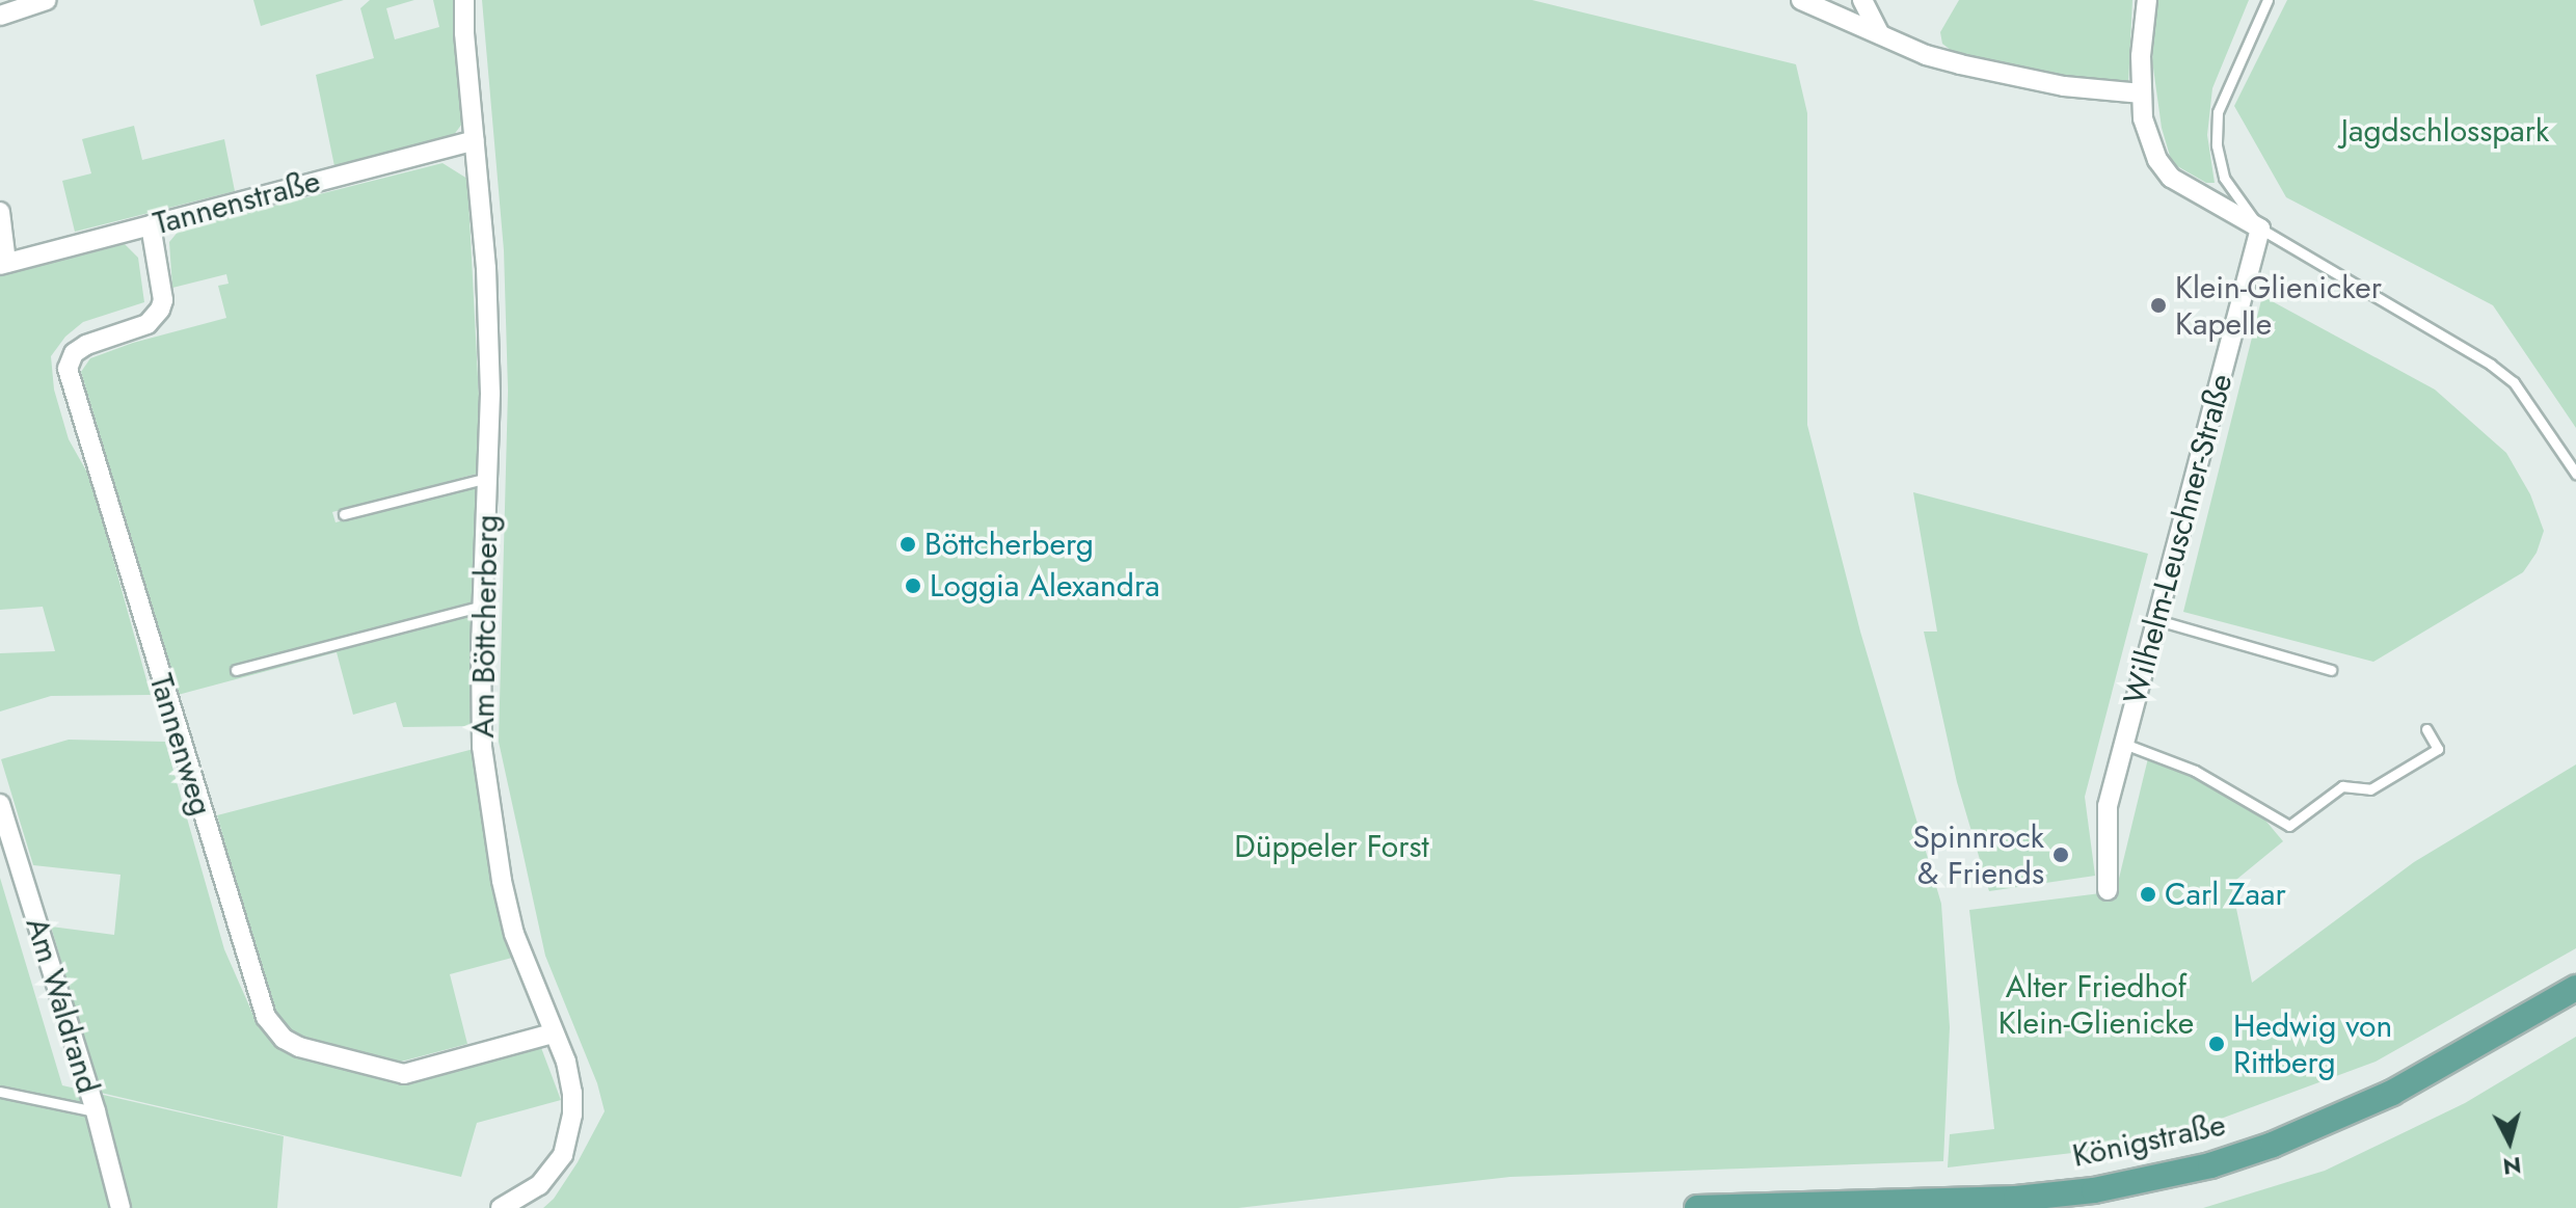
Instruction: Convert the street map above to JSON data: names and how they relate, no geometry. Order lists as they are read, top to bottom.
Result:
{
  "streets": {
    "main road": ["Königstraße"],
    "street": [
      "Tannenstraße",
      "Wilhelm-Leuschner-Straße",
      "Am Böttcherberg",
      "Tannenweg",
      "Am Waldrand"
    ]
  },
  "crossings": [
    ["Tannenstraße", "Am Böttcherberg"],
    ["Tannenstraße", "Tannenweg"],
    ["Am Böttcherberg", "Tannenweg"]
  ],
  "parks": ["Jagdschlosspark", "Düppeler Forst", "Alter Friedhof Klein-Glienicke"],
  "places": [
    "Klein-Glienicker Kapelle",
    "Böttcherberg",
    "Loggia Alexandra",
    "Spinnrock & Friends",
    "Carl Zaar",
    "Hedwig von Rittberg"
  ],
  "north": "bottom"
}
